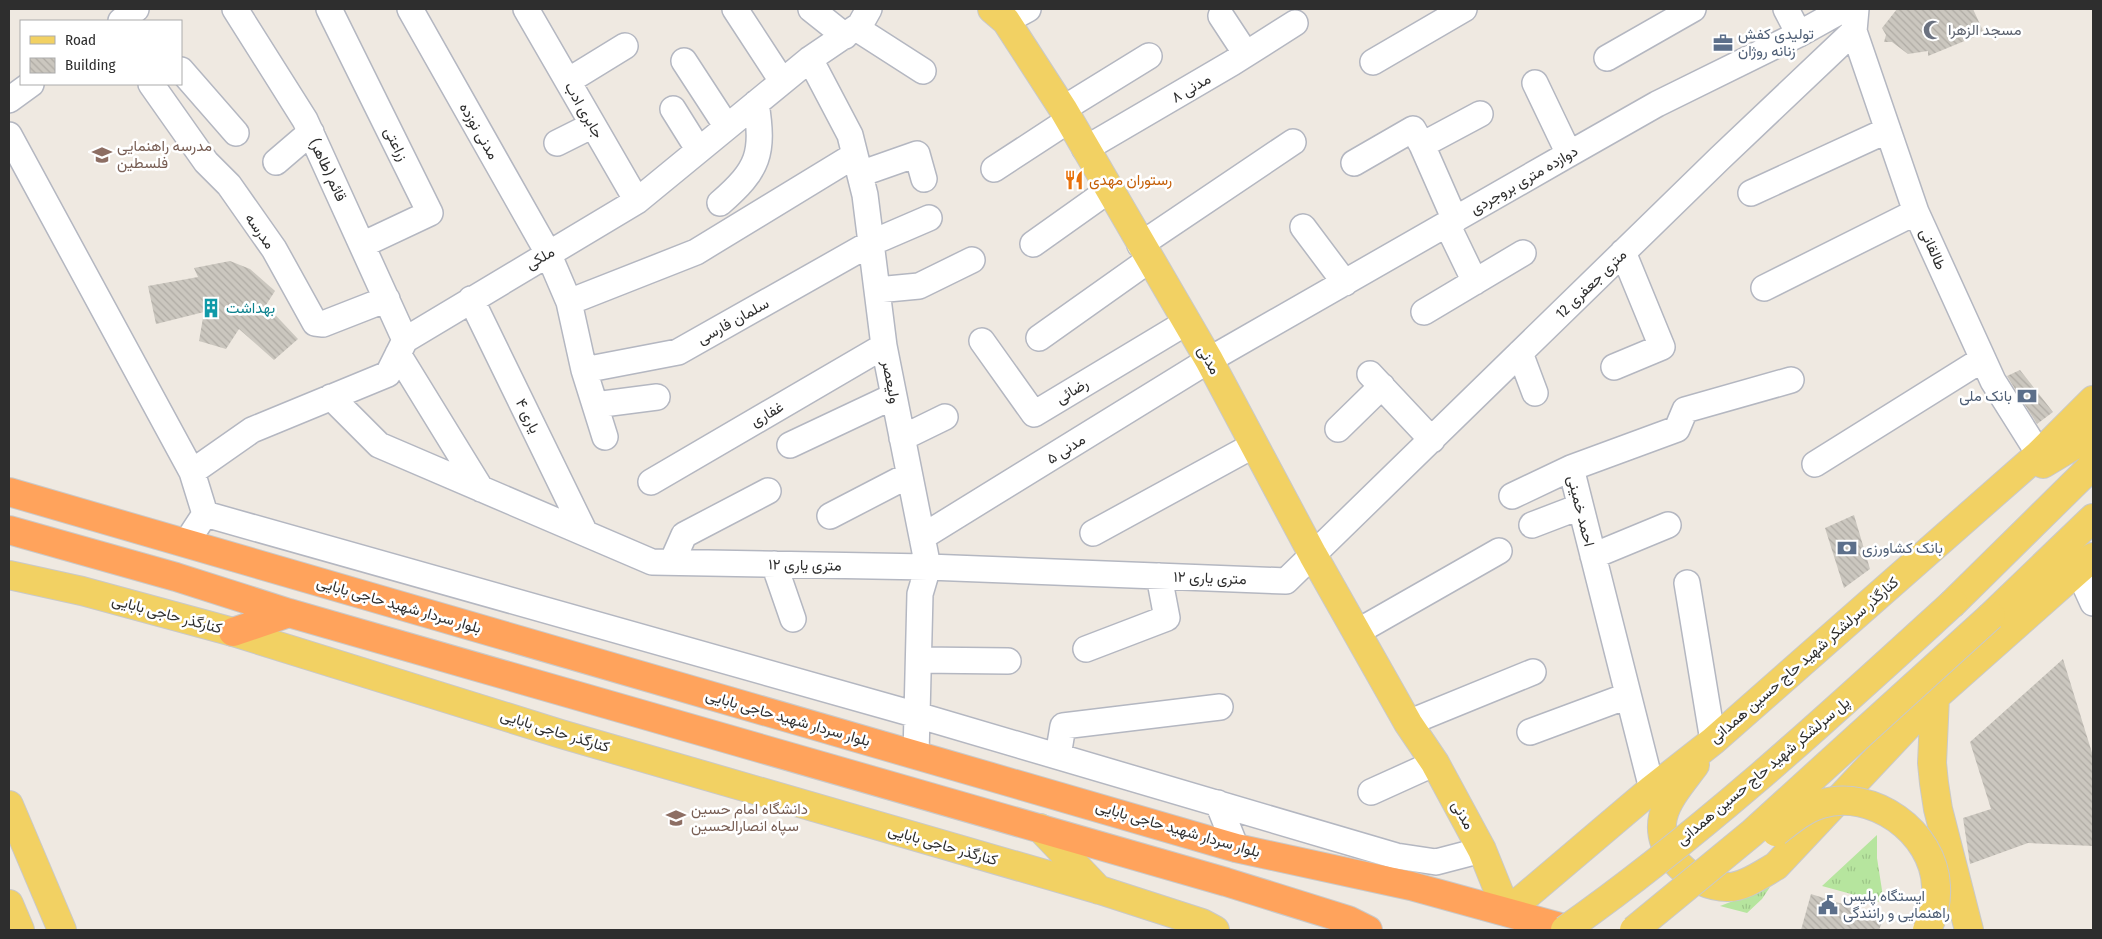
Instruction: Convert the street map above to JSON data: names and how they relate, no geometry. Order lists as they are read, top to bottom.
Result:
{
  "streets": {
    "highway": ["بلوار سردار شهید حاجی بابایی"],
    "main road": [
      "مدنی",
      "کنارگذر حاجی بابایی",
      "کنارگذر سرلشکر شهید حاج حسین همدانی",
      "پل سرلشکر شهید حاج حسین همدانی"
    ],
    "street": [
      "مدنی ۸",
      "جابری ادب",
      "مدنی نوزده",
      "زراعتی",
      "قائم (طاهر)",
      "دوازده متری بروجردی",
      "مدرسه",
      "طالقانی",
      "ملکی",
      "12 متری جعفری",
      "سلمان فارسی",
      "ولیعصر",
      "رضائی",
      "غفاری",
      "یاری ۴",
      "مدنی ۵",
      "احمد خمینی",
      "۱۲ متری یاری"
    ]
  },
  "crossings": [
    ["مدنی ۸", "مدنی"],
    ["جابری ادب", "ملکی"],
    ["مدنی نوزده", "ملکی"],
    ["مدنی نوزده", "سلمان فارسی"],
    ["زراعتی", "قائم (طاهر)"],
    ["قائم (طاهر)", "مدرسه"],
    ["قائم (طاهر)", "ملکی"],
    ["قائم (طاهر)", "۱۲ متری یاری"],
    ["دوازده متری بروجردی", "مدنی"],
    ["دوازده متری بروجردی", "مدنی ۵"],
    ["طالقانی", "12 متری جعفری"],
    ["طالقانی", "کنارگذر سرلشکر شهید حاج حسین همدانی"],
    ["ملکی", "ولیعصر"],
    ["ملکی", "یاری ۴"],
    ["ملکی", "۱۲ متری یاری"],
    ["12 متری جعفری", "مدنی"],
    ["12 متری جعفری", "۱۲ متری یاری"],
    ["سلمان فارسی", "ولیعصر"],
    ["مدنی", "رضائی"],
    ["مدنی", "مدنی ۵"],
    ["مدنی", "۱۲ متری یاری"],
    ["مدنی", "بلوار سردار شهید حاجی بابایی"],
    ["مدنی", "کنارگذر سرلشکر شهید حاج حسین همدانی"],
    ["ولیعصر", "غفاری"],
    ["ولیعصر", "مدنی ۵"],
    ["ولیعصر", "۱۲ متری یاری"],
    ["ولیعصر", "بلوار سردار شهید حاجی بابایی"],
    ["یاری ۴", "۱۲ متری یاری"],
    ["احمد خمینی", "کنارگذر سرلشکر شهید حاج حسین همدانی"],
    ["بلوار سردار شهید حاجی بابایی", "کنارگذر سرلشکر شهید حاج حسین همدانی"]
  ],
  "places": {
    "mosque": ["مسجد الزهرا"],
    "office": ["تولیدی کفش زنانه روژان"],
    "school or university": ["مدرسه راهنمایی فلسطین", "دانشگاه امام حسین سپاه انصارالحسین"],
    "restaurant": ["رستوران مهدی"],
    "building": ["بهداشت"],
    "bank": ["بانک ملی", "بانک کشاورزی"],
    "public building": ["ایستگاه پلیس راهنمایی و رانندگی"]
  },
  "legend": ["Road", "Building"]
}
